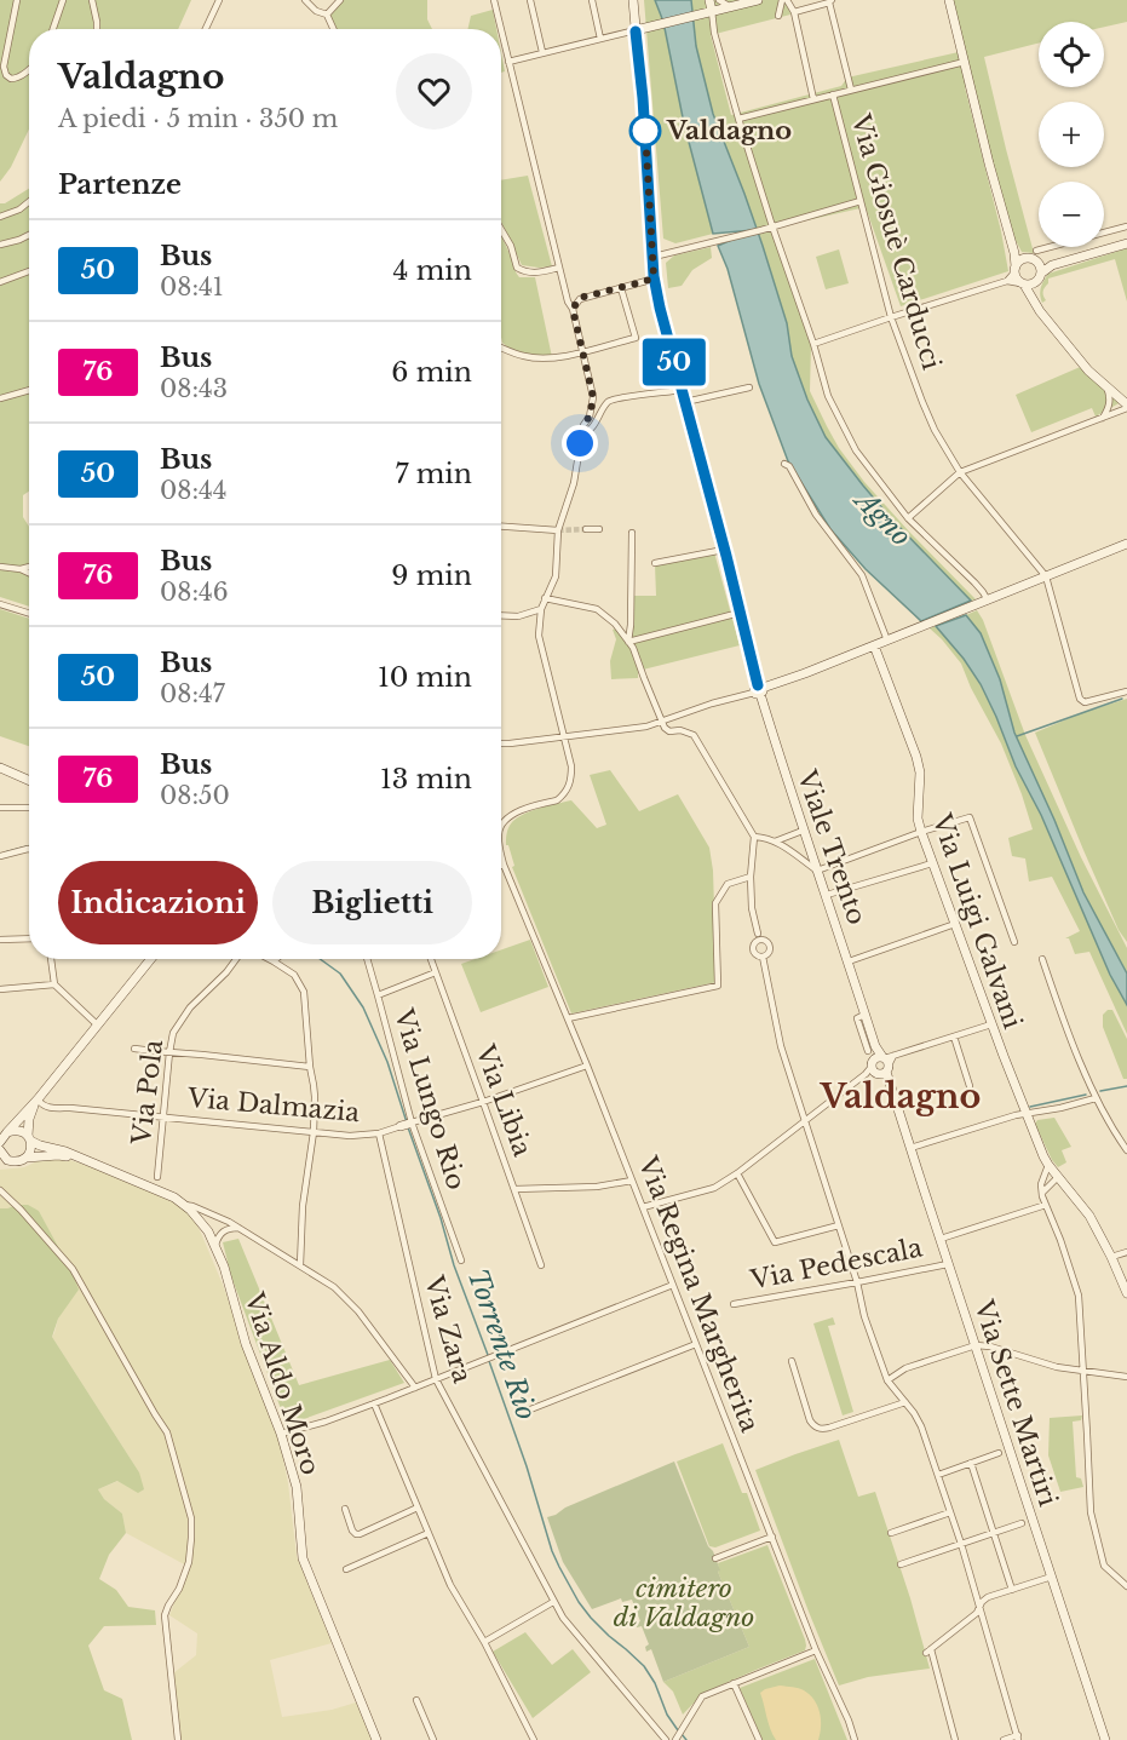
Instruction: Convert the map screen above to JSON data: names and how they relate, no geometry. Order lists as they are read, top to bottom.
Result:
{
  "streets": {
    "street": [
      "Via Giosuè Carducci",
      "Viale Trento",
      "Via Luigi Galvani",
      "Via Pola",
      "Via Lungo Rio",
      "Via Libia",
      "Via Dalmazia",
      "Via Pedescala",
      "Via Regina Margherita",
      "Via Zara",
      "Via Aldo Moro",
      "Via Sette Martiri"
    ]
  },
  "crossings": [
    ["Viale Trento", "Via Sette Martiri"],
    ["Via Pola", "Via Dalmazia"],
    ["Via Lungo Rio", "Via Dalmazia"],
    ["Via Libia", "Via Dalmazia"],
    ["Via Dalmazia", "Via Regina Margherita"],
    ["Via Dalmazia", "Via Zara"],
    ["Via Pedescala", "Via Sette Martiri"]
  ],
  "districts": ["Valdagno"],
  "water": ["Agno", "Torrente Rio"],
  "parks": ["cimitero di Valdagno"],
  "places": ["Valdagno"],
  "lines": ["bus line 50"],
  "page": {
    "on_map": "50",
    "map_buttons": ["+", "−"],
    "heading": [
      ["Valdagno", "A piedi · 5 min · 350 m"],
      "Partenze"
    ],
    "list": [
      {
        "mark": "50",
        "name": "Bus",
        "note": "08:41",
        "value": "4 min"
      },
      {
        "mark": "76",
        "name": "Bus",
        "note": "08:43",
        "value": "6 min"
      },
      {
        "mark": "50",
        "name": "Bus",
        "note": "08:44",
        "value": "7 min"
      },
      {
        "mark": "76",
        "name": "Bus",
        "note": "08:46",
        "value": "9 min"
      },
      {
        "mark": "50",
        "name": "Bus",
        "note": "08:47",
        "value": "10 min"
      },
      {
        "mark": "76",
        "name": "Bus",
        "note": "08:50",
        "value": "13 min"
      }
    ],
    "buttons": ["Indicazioni", "Biglietti"]
  }
}
